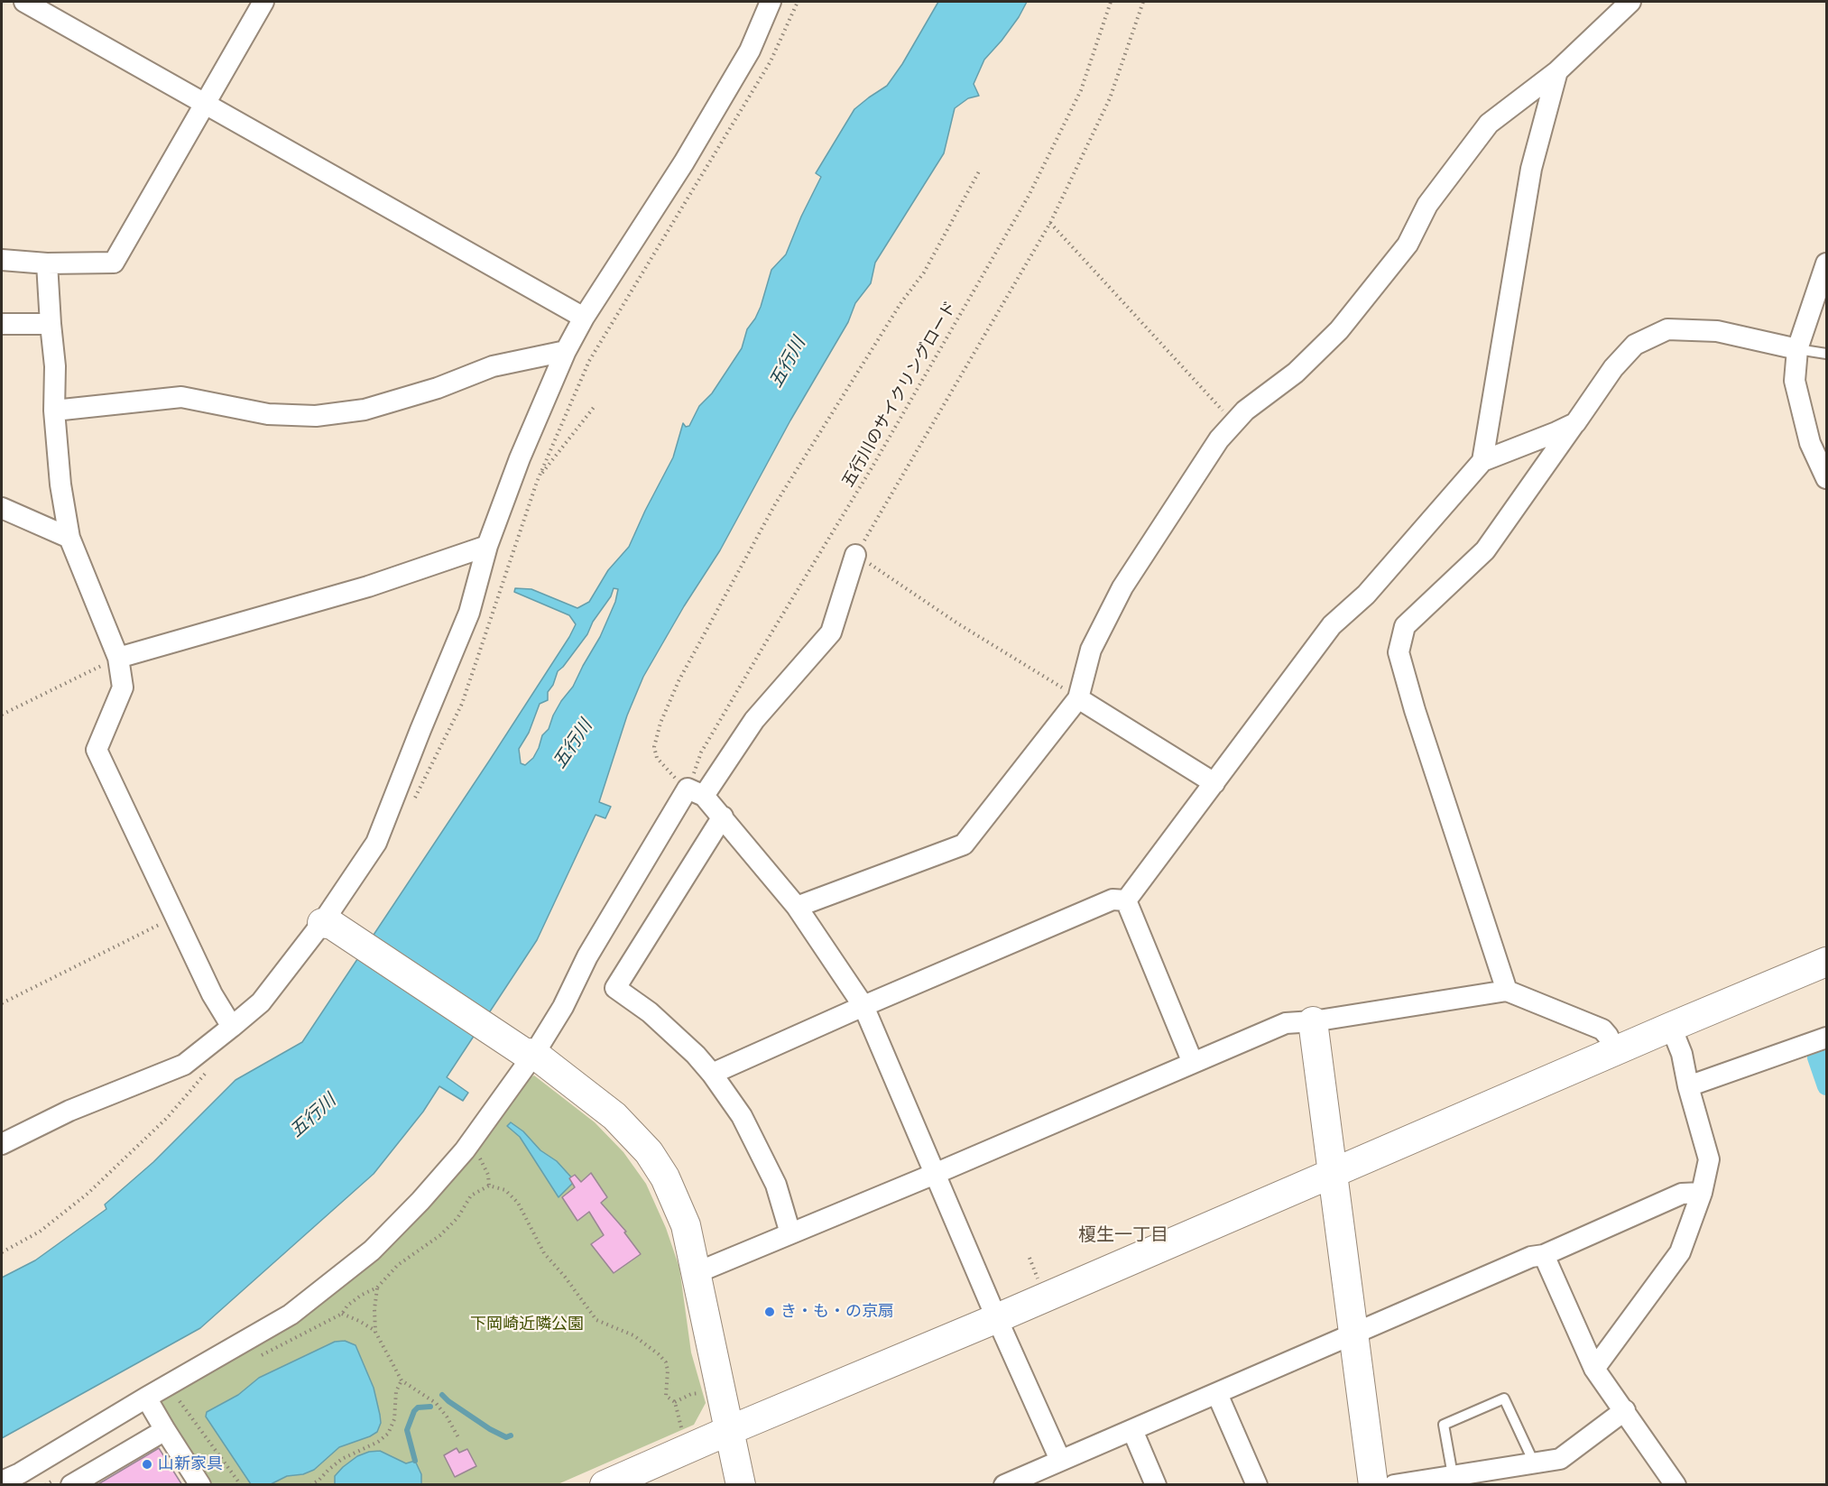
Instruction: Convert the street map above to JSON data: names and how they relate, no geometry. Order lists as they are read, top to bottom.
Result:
{
  "streets": {
    "path": ["五行川のサイクリングロード"]
  },
  "districts": ["榎生一丁目"],
  "water": ["五行川"],
  "parks": ["下岡崎近隣公園"],
  "places": ["き・も・の京扇", "山新家具"]
}
